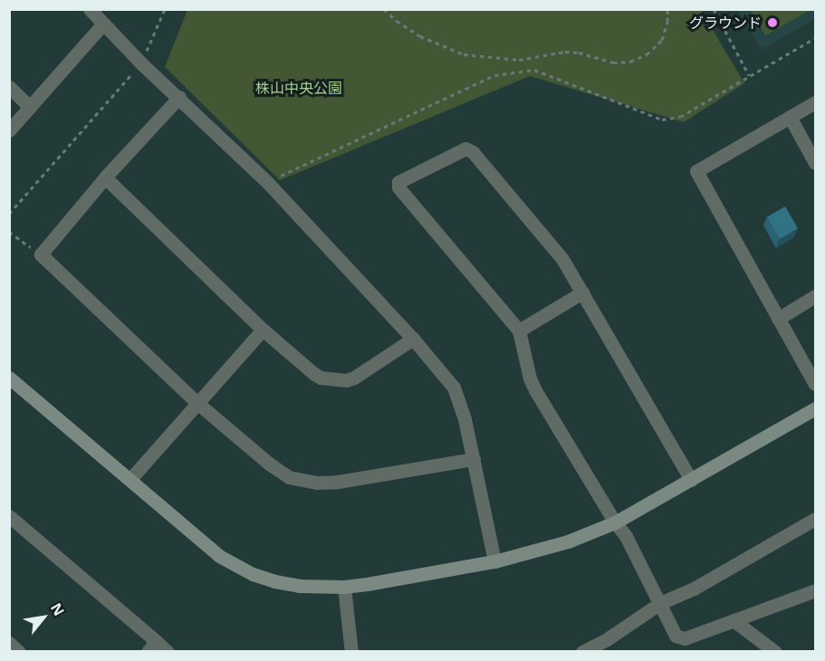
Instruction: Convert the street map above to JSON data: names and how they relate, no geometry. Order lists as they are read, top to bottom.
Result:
{
  "parks": ["株山中央公園"],
  "places": ["グラウンド"],
  "north": "top right"
}
